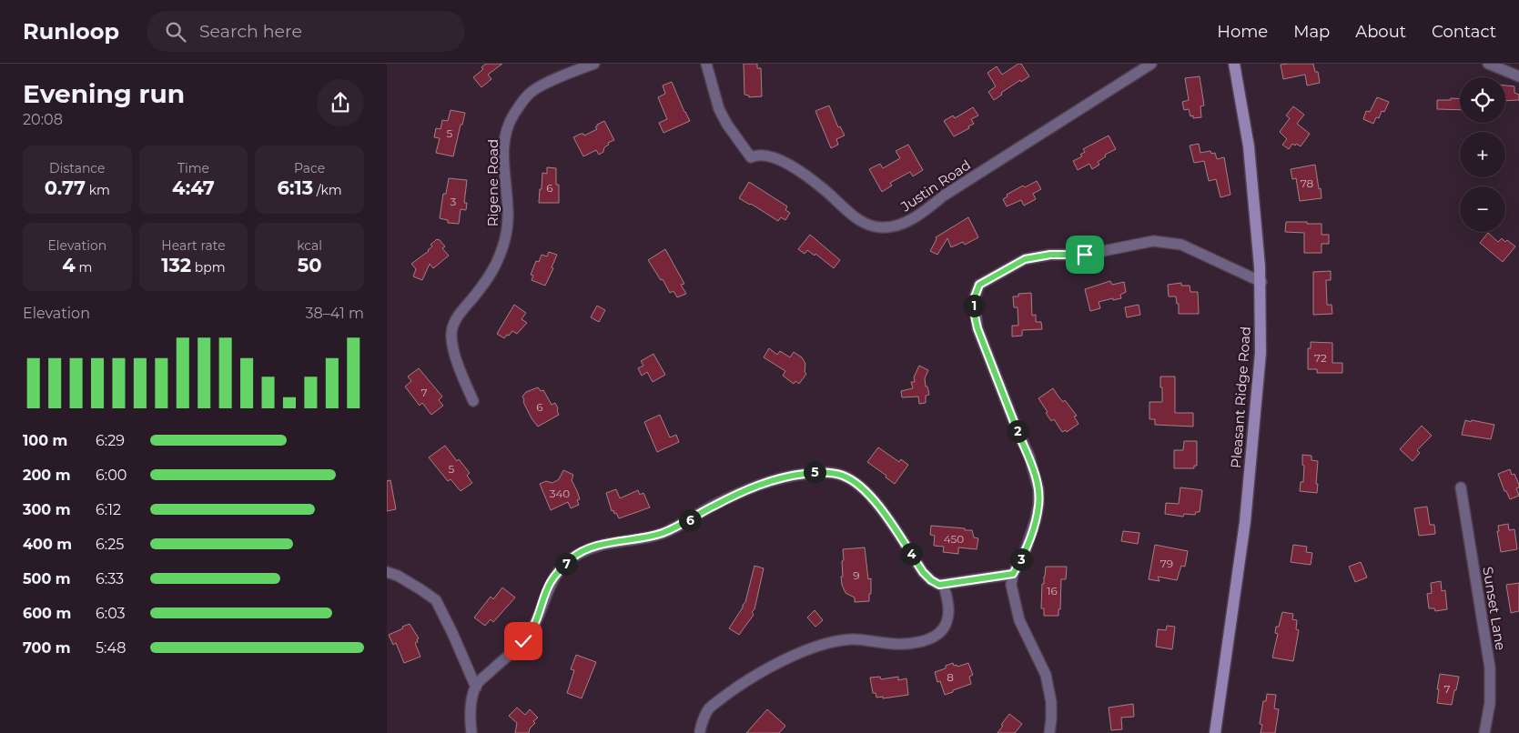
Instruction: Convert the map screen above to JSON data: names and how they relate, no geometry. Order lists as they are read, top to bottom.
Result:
{
  "streets": {
    "street": [
      "Rigene Road",
      "Justin Road",
      "Pleasant Ridge Road",
      "Sunset Lane"
    ]
  },
  "house_numbers": [
    "5",
    "78",
    "6",
    "3",
    "72",
    "7",
    "6",
    "5",
    "340",
    "450",
    "79",
    "9",
    "16",
    "8",
    "7"
  ],
  "page": {
    "header": "Runloop",
    "search": "Search here",
    "nav": [
      "Home",
      "Map",
      "About",
      "Contact"
    ],
    "heading": ["Evening run", "20:08"],
    "map_buttons": ["+", "−"],
    "stats": [
      ["Distance", "0.77 km"],
      ["Time", "4:47"],
      ["Pace", "6:13 /km"],
      ["Elevation", "4 m"],
      ["Heart rate", "132 bpm"],
      ["kcal", "50"]
    ],
    "pins": [
      "1",
      "2",
      "5",
      "6",
      "4",
      "3",
      "7"
    ],
    "chart": ["Elevation", "38–41 m"],
    "list": [
      {
        "name": "100 m",
        "note": "6:29"
      },
      {
        "name": "200 m",
        "note": "6:00"
      },
      {
        "name": "300 m",
        "note": "6:12"
      },
      {
        "name": "400 m",
        "note": "6:25"
      },
      {
        "name": "500 m",
        "note": "6:33"
      },
      {
        "name": "600 m",
        "note": "6:03"
      },
      {
        "name": "700 m",
        "note": "5:48"
      }
    ]
  }
}
